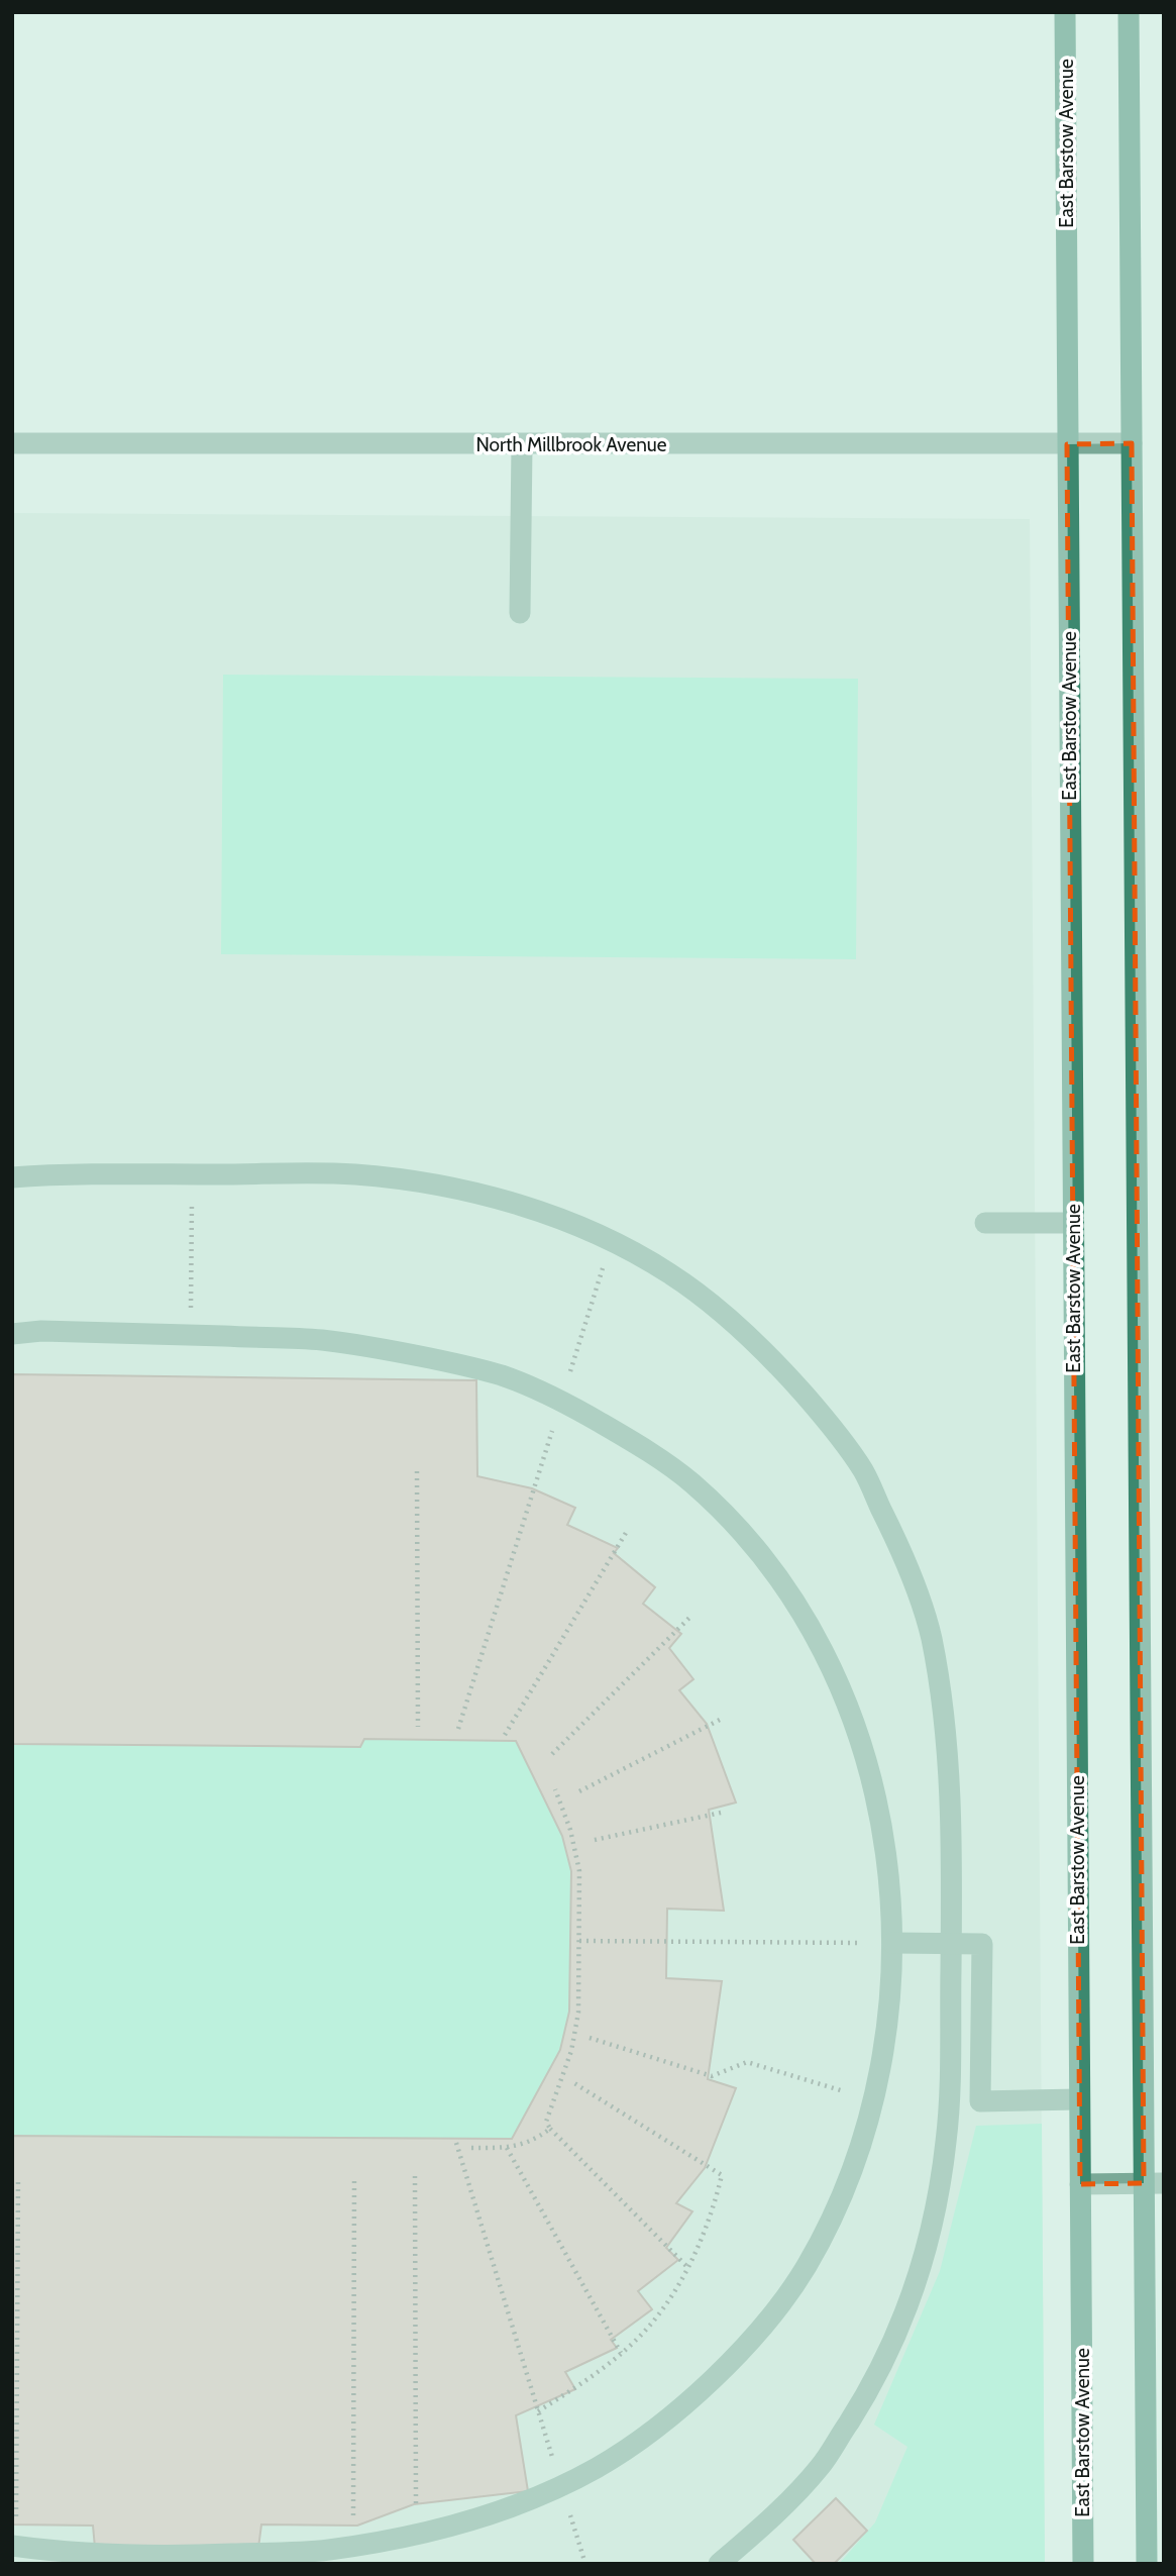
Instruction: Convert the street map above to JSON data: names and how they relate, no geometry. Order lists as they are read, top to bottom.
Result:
{
  "streets": {
    "main road": ["East Barstow Avenue"],
    "street": ["North Millbrook Avenue"]
  },
  "crossings": [
    ["East Barstow Avenue", "North Millbrook Avenue"]
  ]
}
